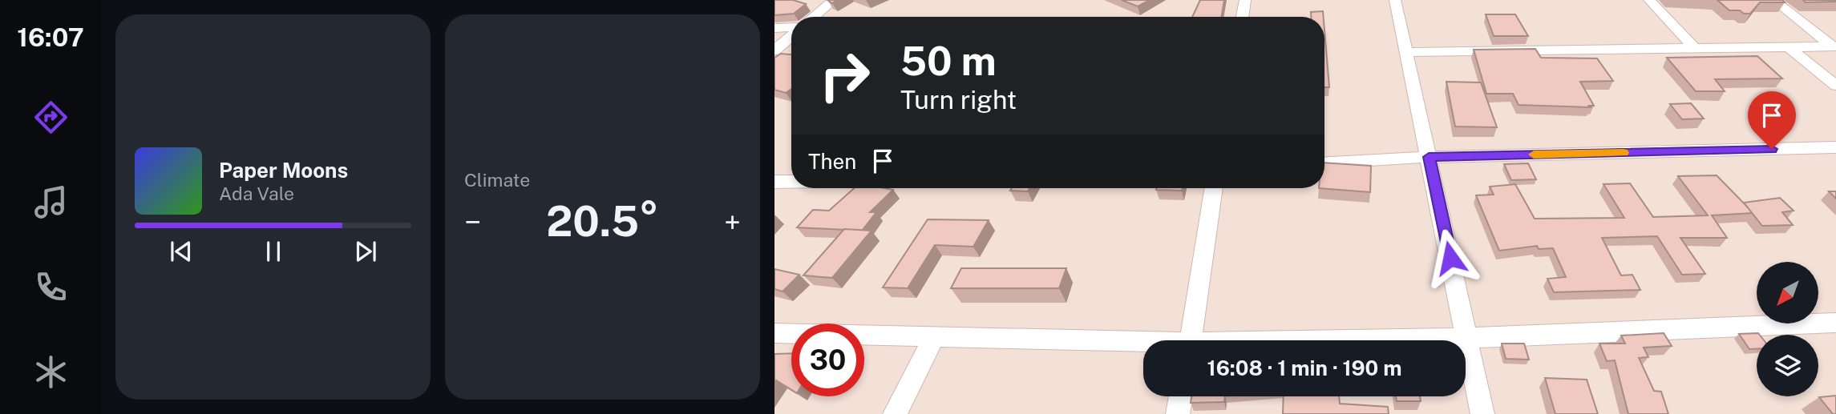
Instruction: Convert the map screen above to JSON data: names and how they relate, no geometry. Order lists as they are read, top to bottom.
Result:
{
  "north": "bottom left",
  "page": {
    "tabs": "16:07",
    "tile": "Climate",
    "turn": ["50 m", "Turn right"],
    "then": "Then",
    "song": ["Paper Moons", "Ada Vale"],
    "heat": ["−", "20.5°", "+"],
    "limit": "30",
    "trip": "16:08 · 1 min · 190 m"
  }
}
